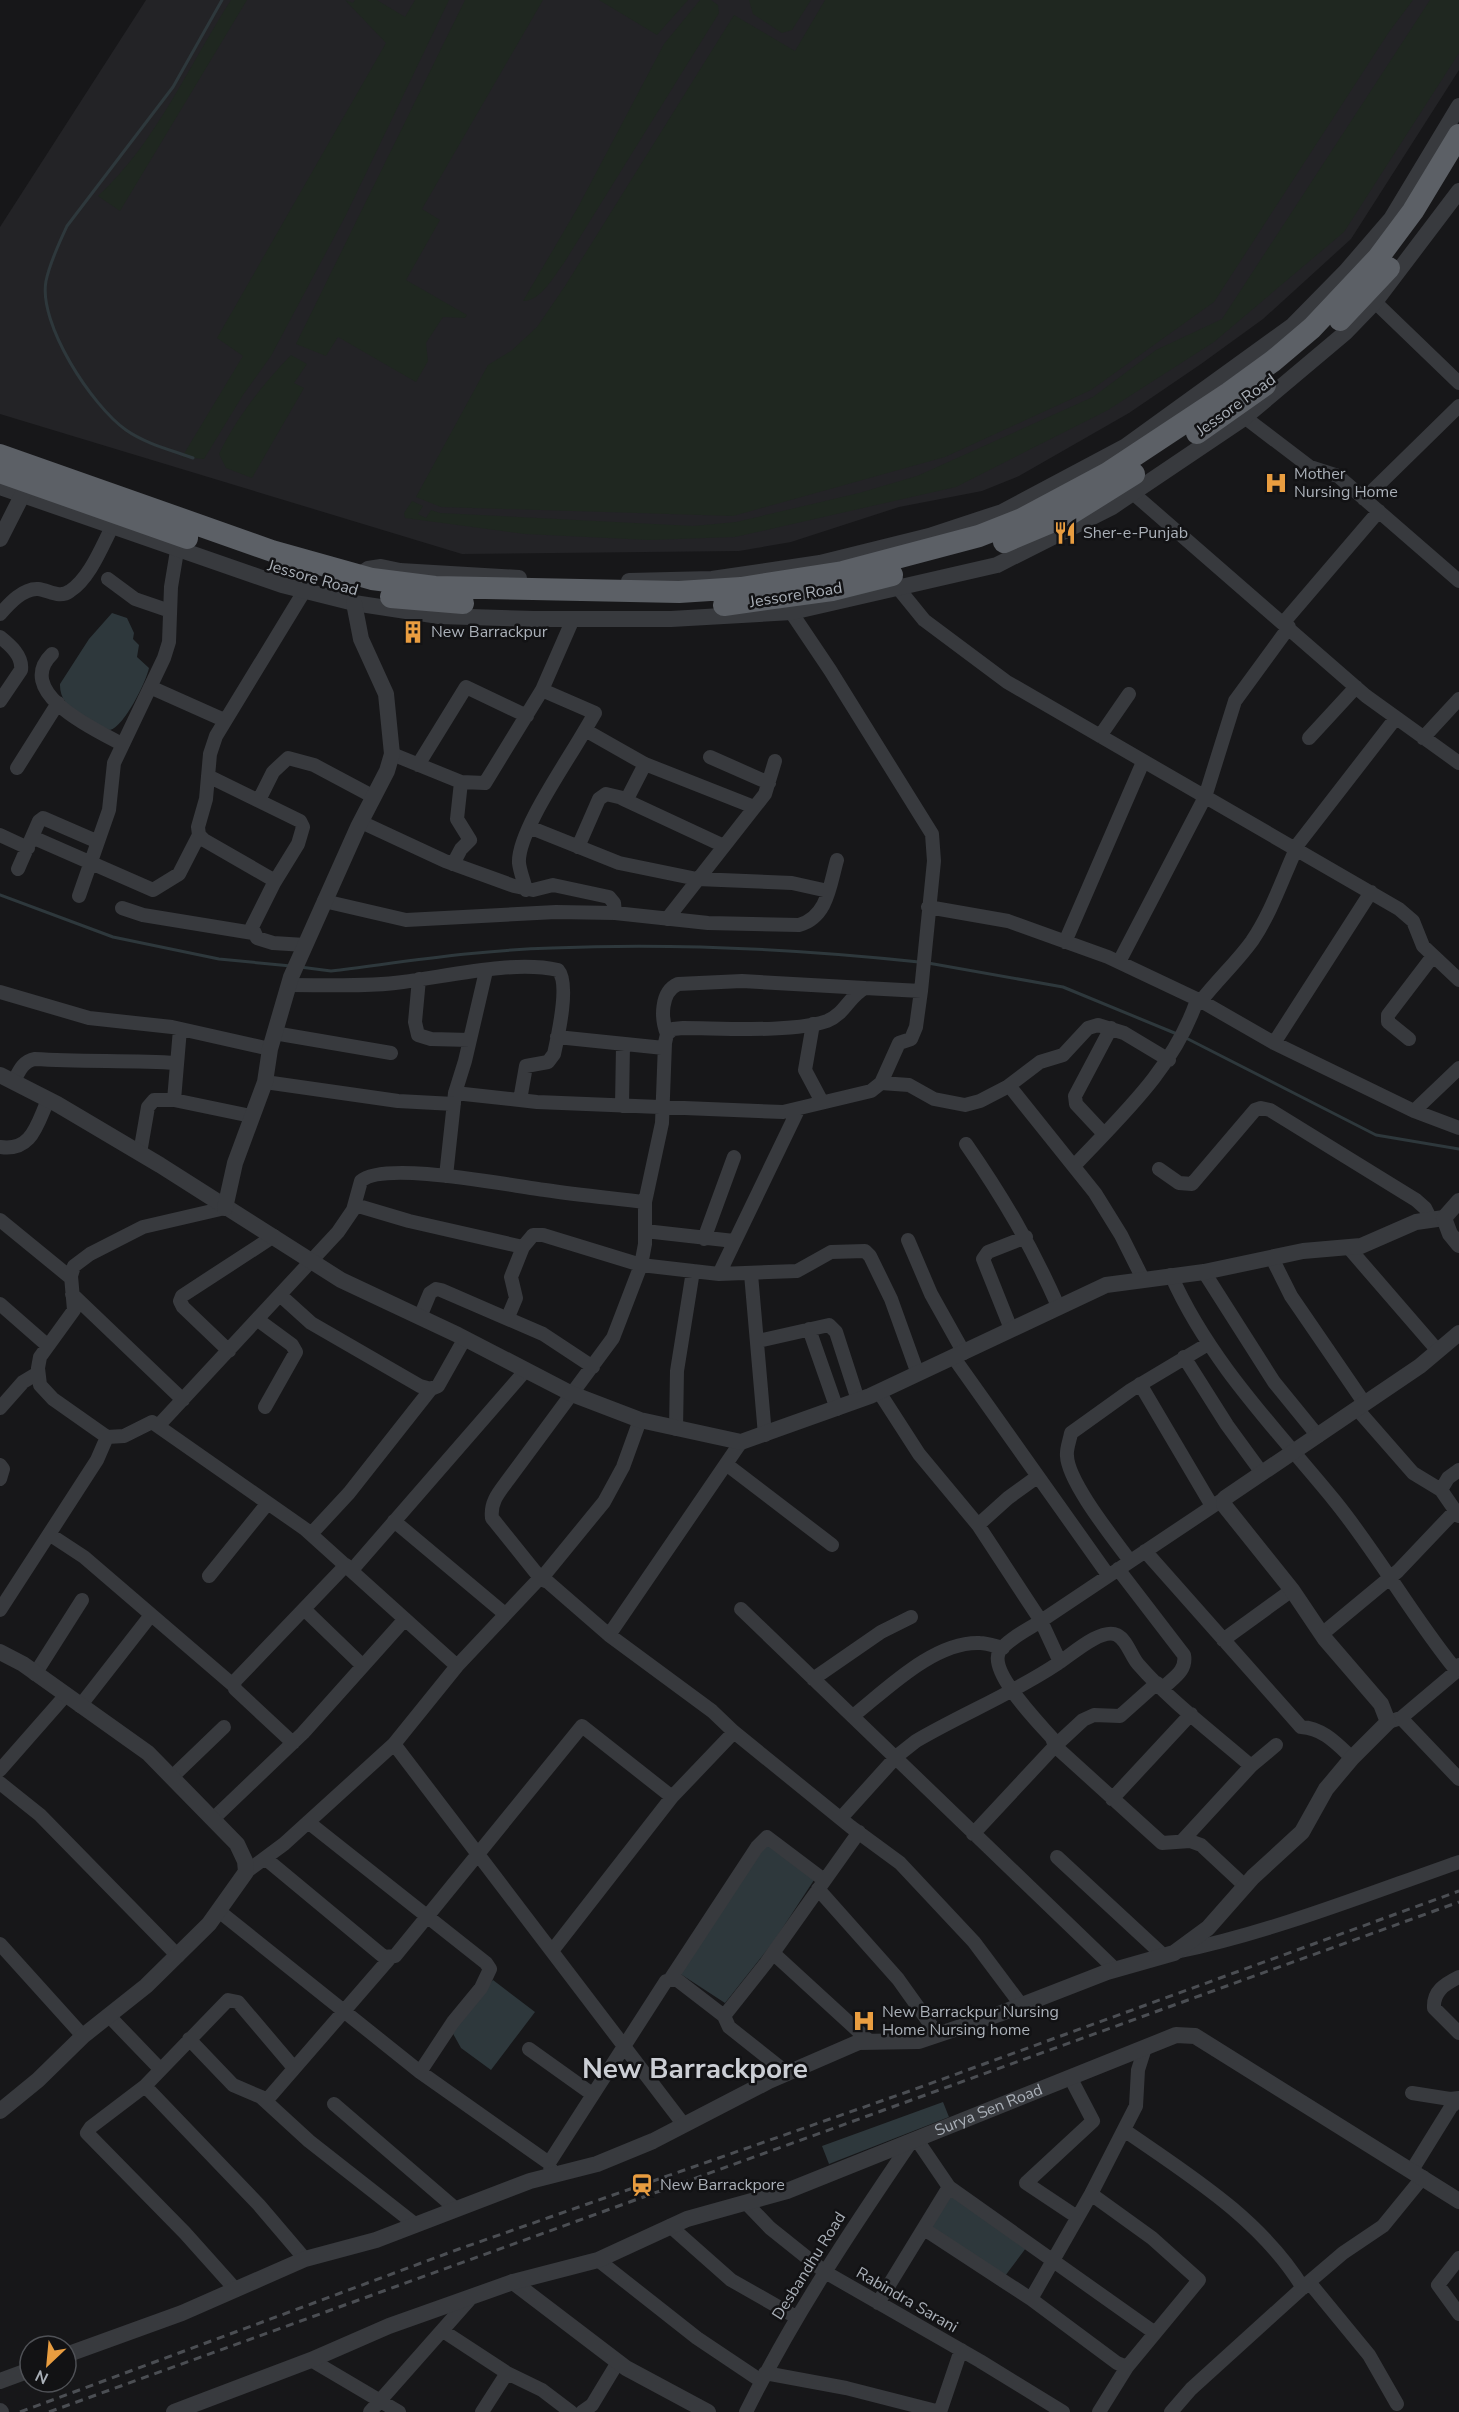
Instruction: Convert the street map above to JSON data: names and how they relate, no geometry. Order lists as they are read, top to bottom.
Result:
{
  "streets": {
    "highway": ["Jessore Road"],
    "street": ["Surya Sen Road", "Desbandhu Road", "Rabindra Sarani"]
  },
  "crossings": [
    ["Surya Sen Road", "Desbandhu Road"],
    ["Surya Sen Road", "Rabindra Sarani"],
    ["Desbandhu Road", "Rabindra Sarani"]
  ],
  "districts": ["New Barrackpore"],
  "places": {
    "hospital": ["Mother Nursing Home", "New Barrackpur Nursing Home Nursing home"],
    "restaurant": ["Sher-e-Punjab"],
    "building": ["New Barrackpur"],
    "station": ["New Barrackpore"]
  },
  "north": "bottom left"
}
